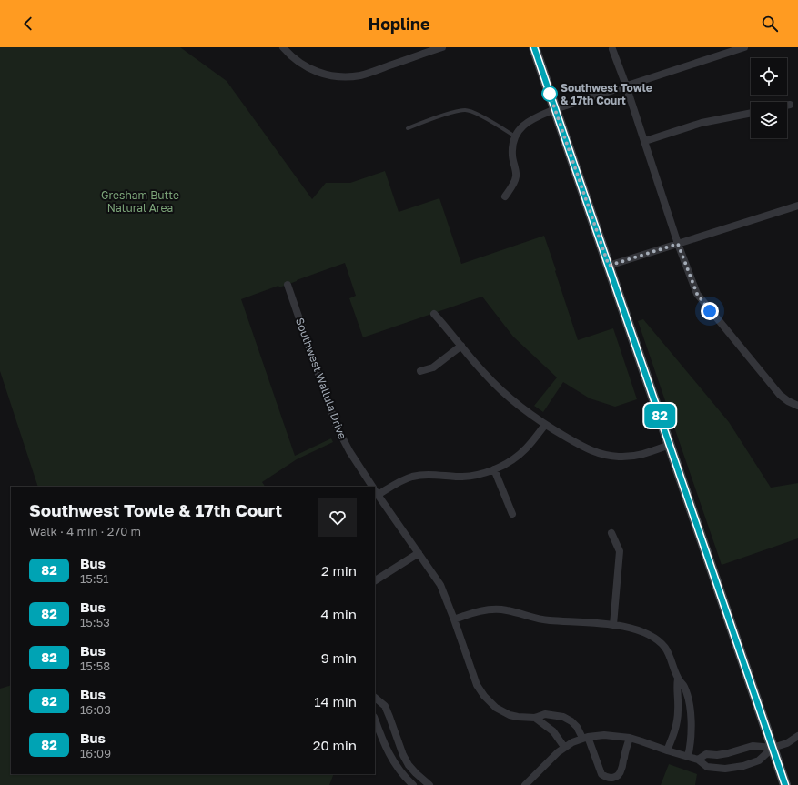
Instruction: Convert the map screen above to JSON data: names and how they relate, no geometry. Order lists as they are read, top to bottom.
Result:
{
  "streets": {
    "street": ["Southwest Wallula Drive"]
  },
  "parks": ["Gresham Butte Natural Area"],
  "places": ["Southwest Towle & 17th Court"],
  "lines": ["bus line 82"],
  "page": {
    "header": "Hopline",
    "on_map": "82",
    "heading": ["Southwest Towle & 17th Court", "Walk · 4 min · 270 m"],
    "list": [
      {
        "mark": "82",
        "name": "Bus",
        "note": "15:51",
        "value": "2 min"
      },
      {
        "mark": "82",
        "name": "Bus",
        "note": "15:53",
        "value": "4 min"
      },
      {
        "mark": "82",
        "name": "Bus",
        "note": "15:58",
        "value": "9 min"
      },
      {
        "mark": "82",
        "name": "Bus",
        "note": "16:03",
        "value": "14 min"
      },
      {
        "mark": "82",
        "name": "Bus",
        "note": "16:09",
        "value": "20 min"
      }
    ]
  }
}
